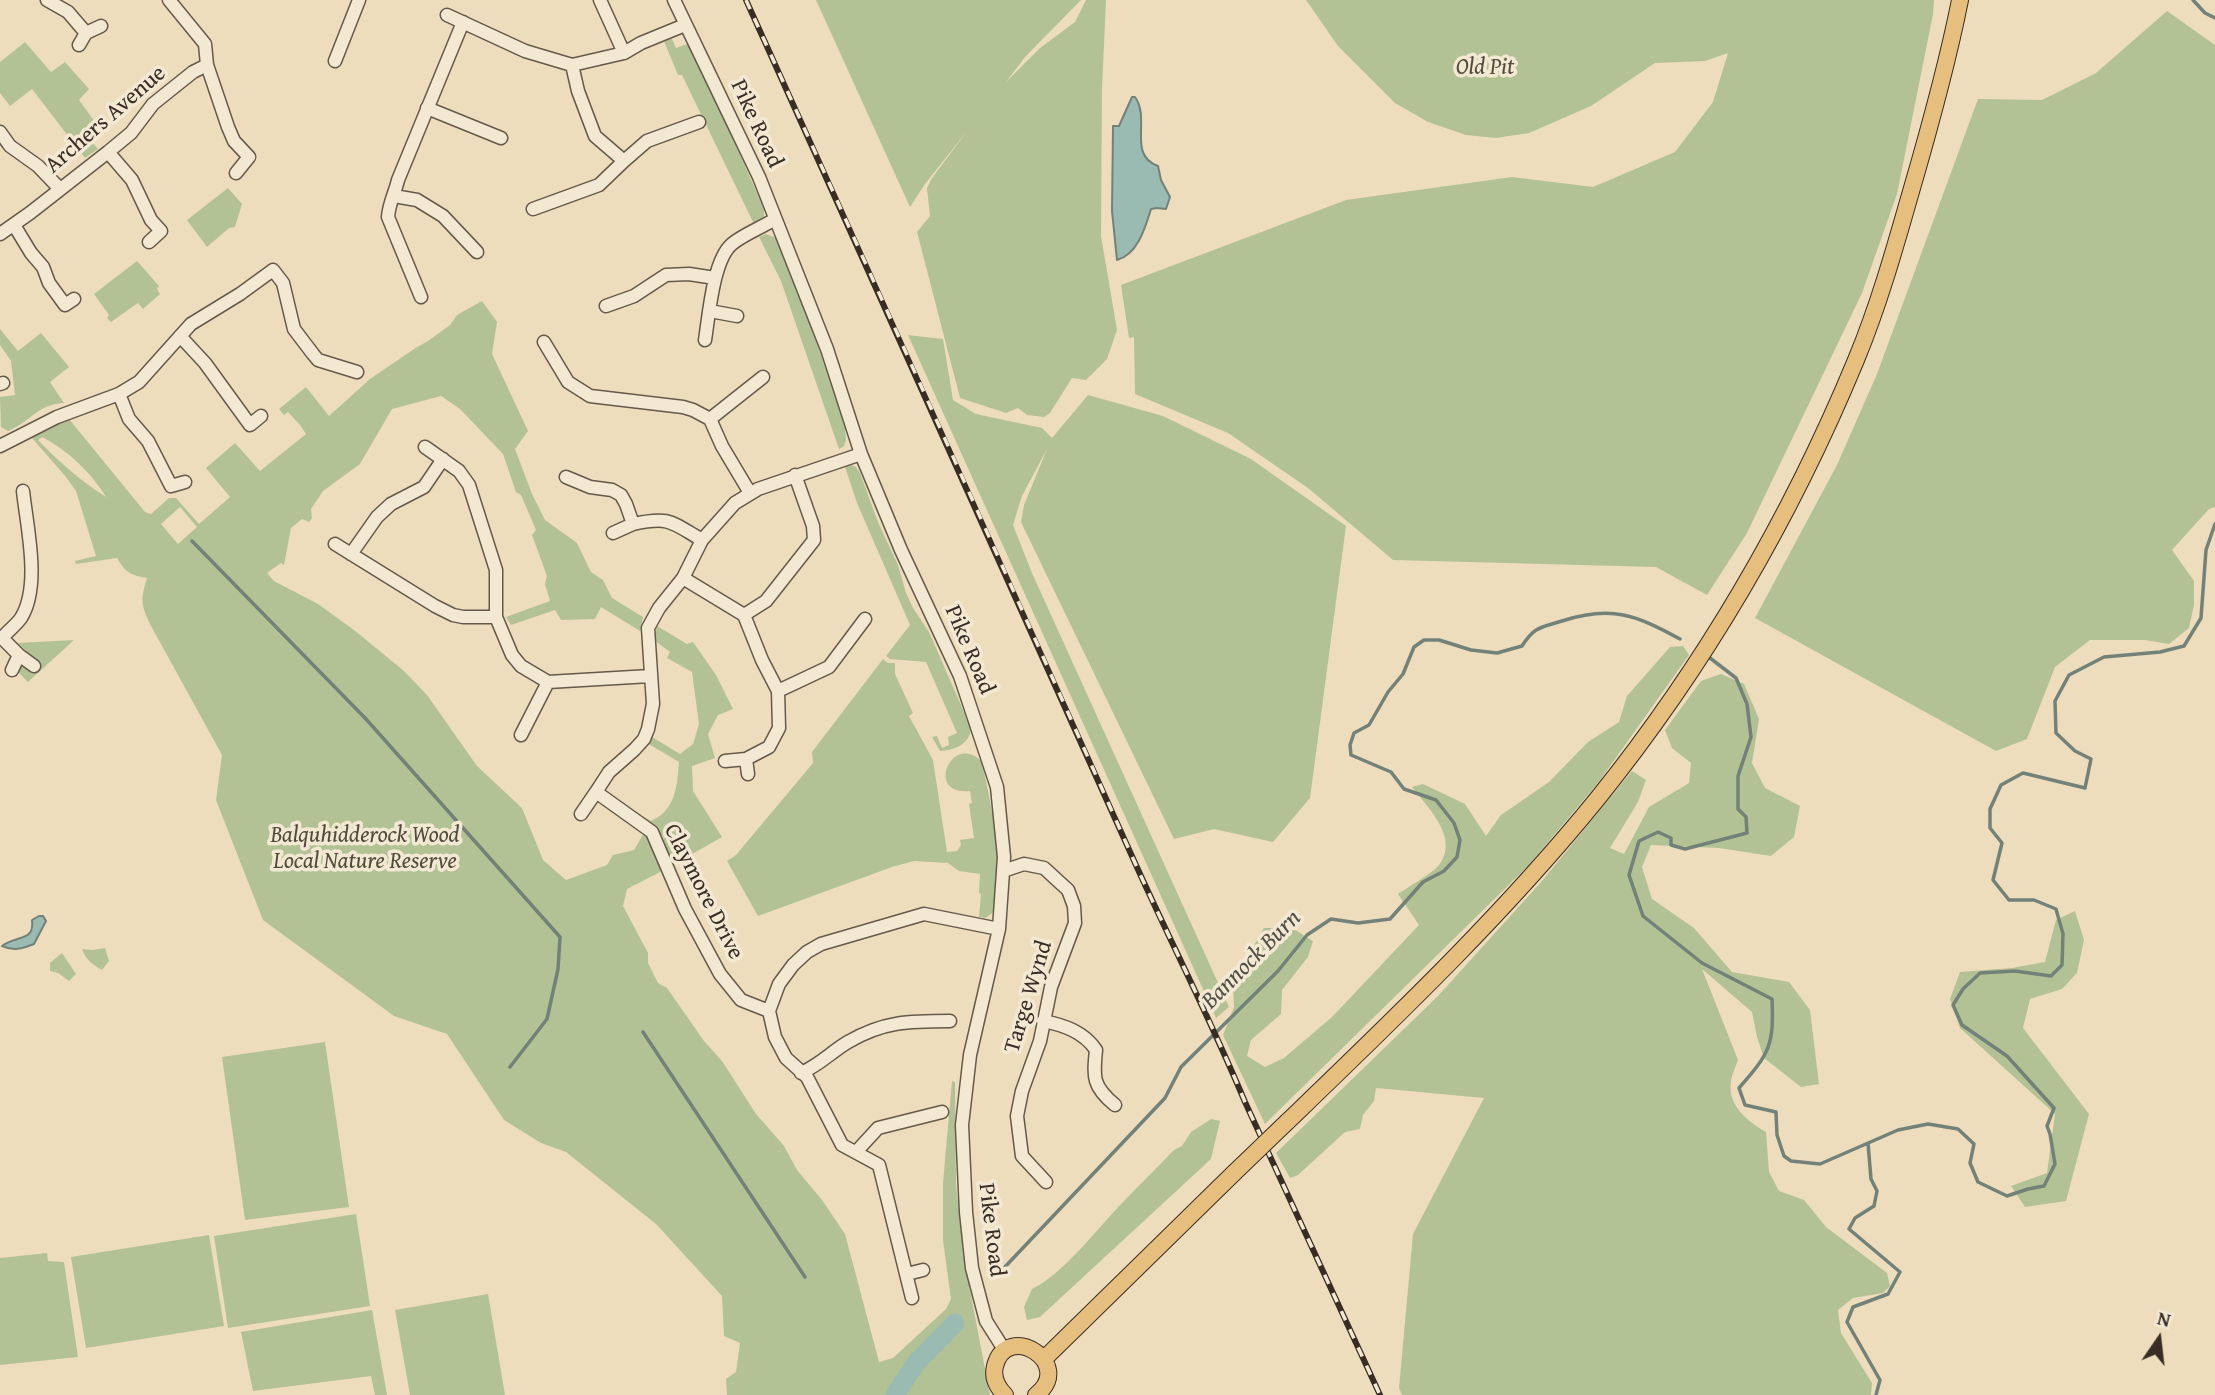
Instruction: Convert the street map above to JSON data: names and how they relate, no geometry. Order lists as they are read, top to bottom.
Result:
{
  "streets": {
    "street": [
      "Archers Avenue",
      "Pike Road",
      "Claymore Drive",
      "Targe Wynd"
    ]
  },
  "crossings": [
    ["Pike Road", "Targe Wynd"]
  ],
  "water": ["Bannock Burn"],
  "parks": ["Old Pit", "Balquhidderock Wood Local Nature Reserve"],
  "north": "top"
}
